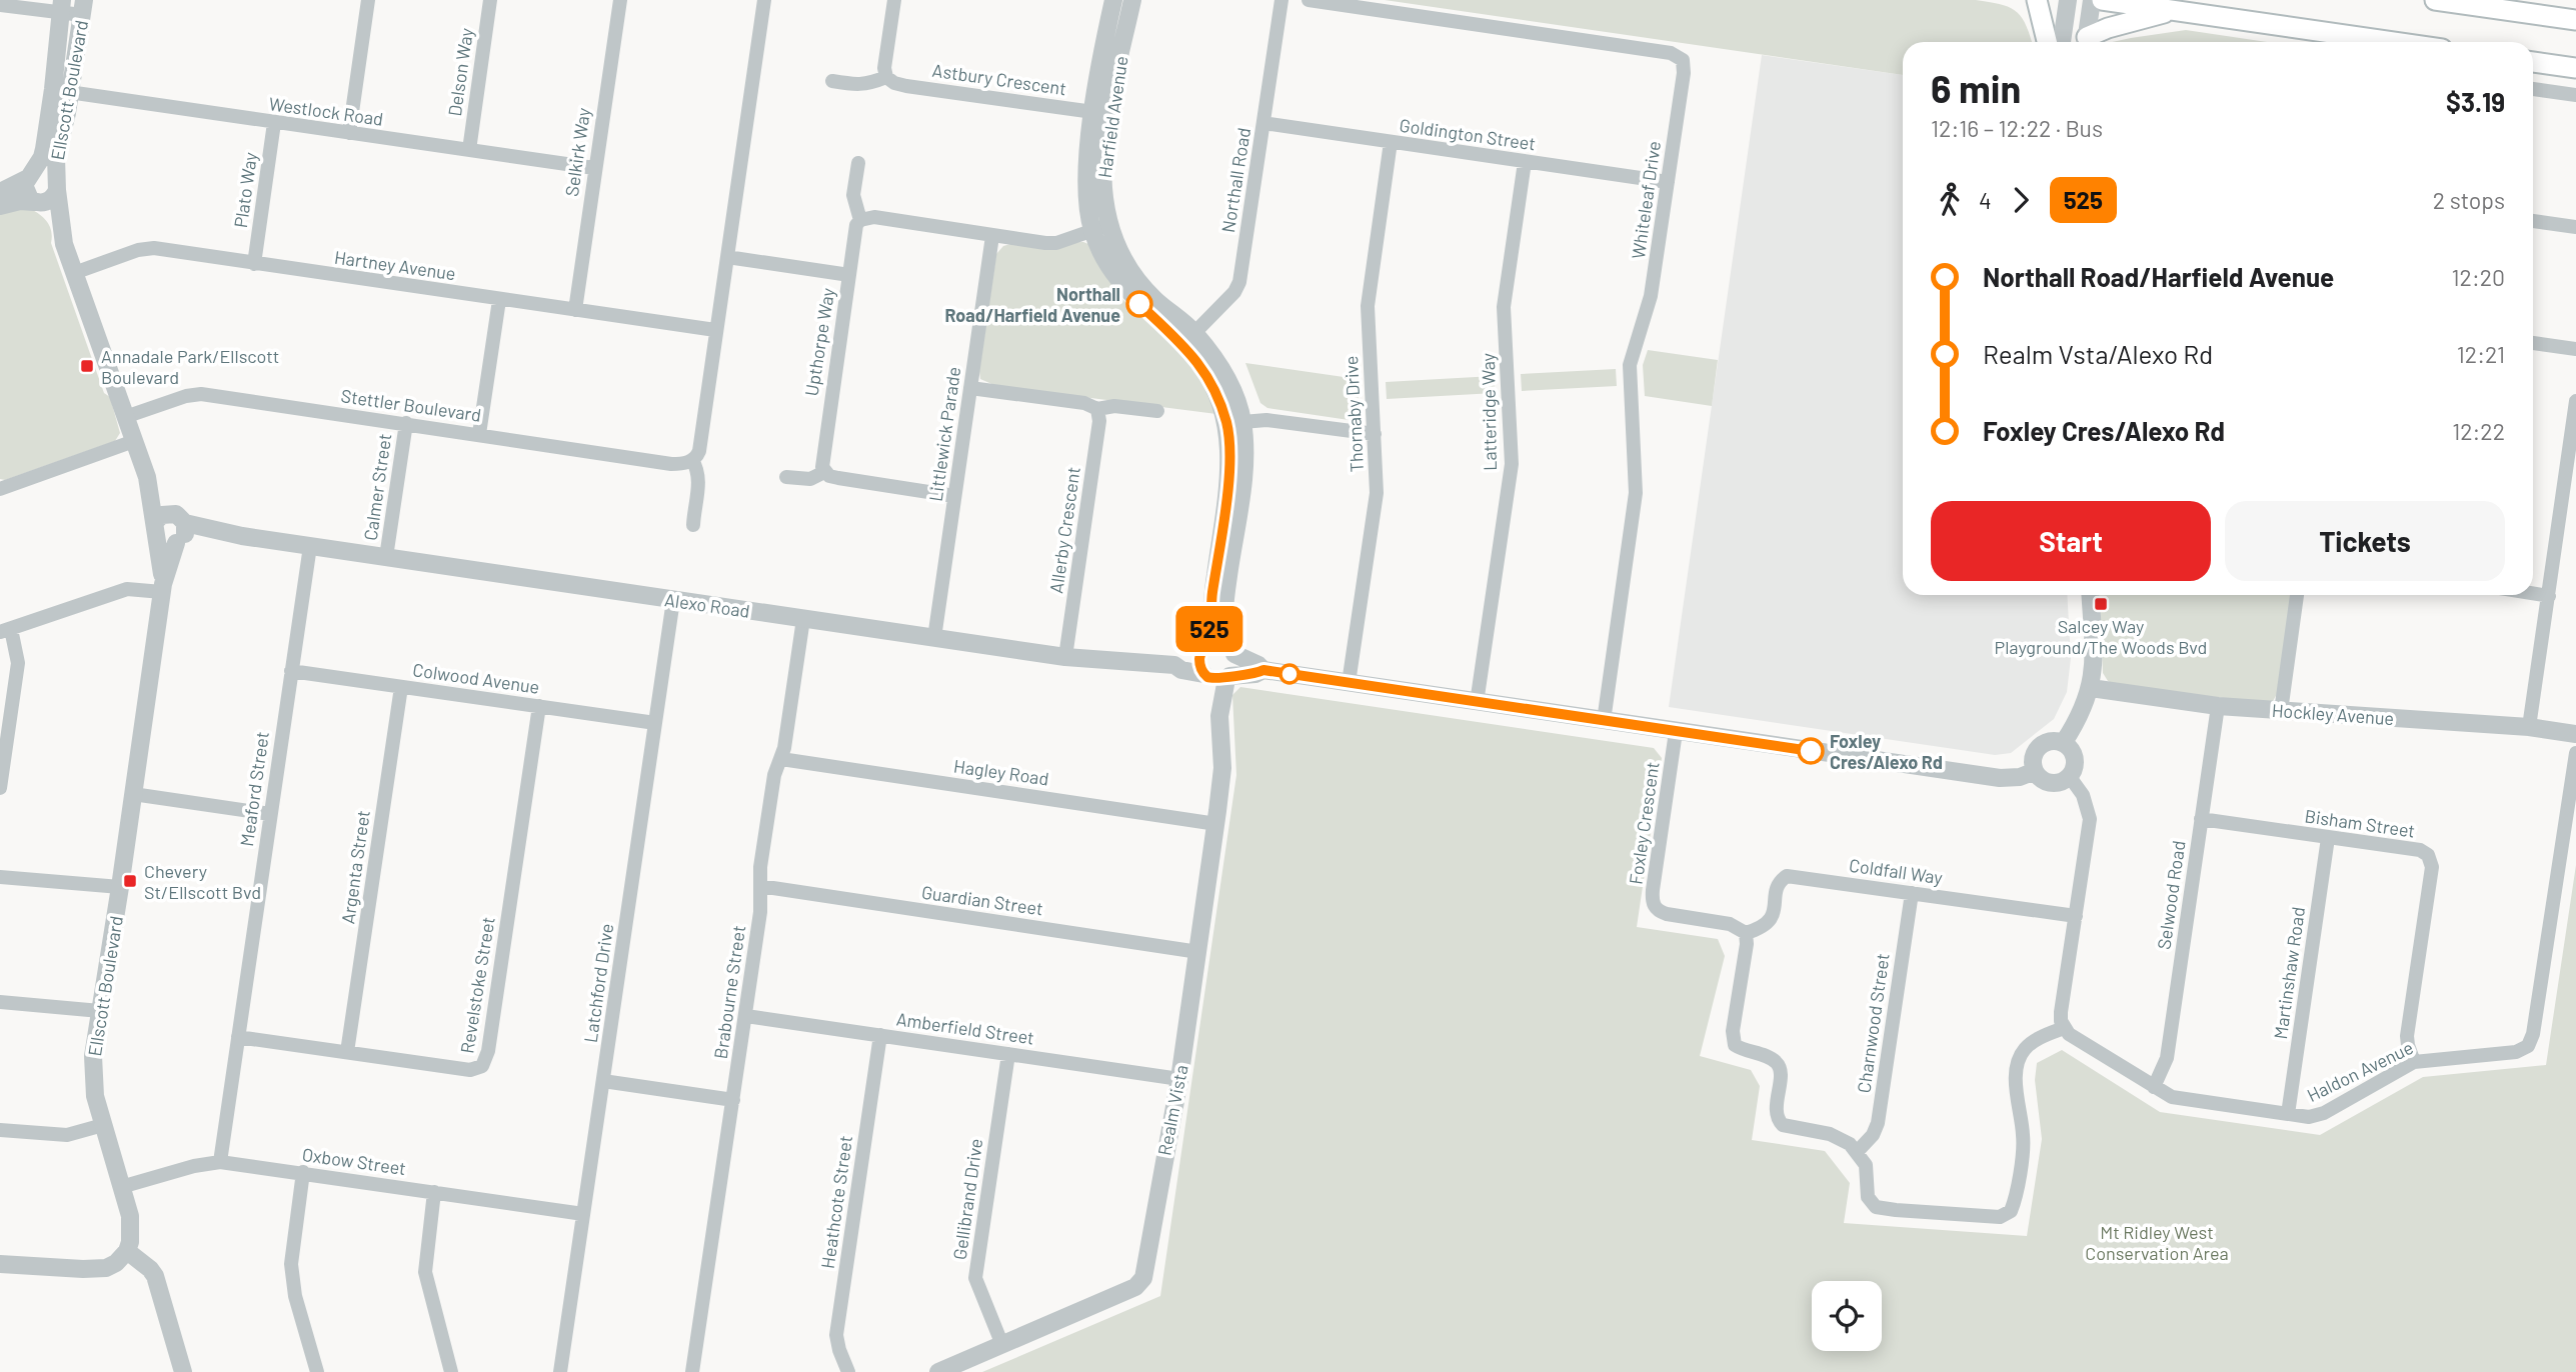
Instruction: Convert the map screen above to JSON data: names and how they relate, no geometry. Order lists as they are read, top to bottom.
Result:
{
  "streets": {
    "street": [
      "Delson Way",
      "Astbury Crescent",
      "Ellscott Boulevard",
      "Westlock Road",
      "Harfield Avenue",
      "Goldington Street",
      "Selkirk Way",
      "Northall Road",
      "Plato Way",
      "Whiteleaf Drive",
      "Hartney Avenue",
      "Upthorpe Way",
      "Stettler Boulevard",
      "Latteridge Way",
      "Thornaby Drive",
      "Littlewick Parade",
      "Calmer Street",
      "Allerby Crescent",
      "Alexo Road",
      "Colwood Avenue",
      "Hockley Avenue",
      "Hagley Road",
      "Meaford Street",
      "Foxley Crescent",
      "Bisham Street",
      "Argenta Street",
      "Coldfall Way",
      "Selwood Road",
      "Guardian Street",
      "Martinshaw Road",
      "Latchford Drive",
      "Revelstoke Street",
      "Brabourne Street",
      "Charnwood Street",
      "Amberfield Street",
      "Haldon Avenue",
      "Realm Vista",
      "Oxbow Street",
      "Gellibrand Drive",
      "Heathcote Street"
    ]
  },
  "crossings": [
    ["Delson Way", "Westlock Road"],
    ["Astbury Crescent", "Harfield Avenue"],
    ["Ellscott Boulevard", "Westlock Road"],
    ["Ellscott Boulevard", "Hartney Avenue"],
    ["Ellscott Boulevard", "Stettler Boulevard"],
    ["Ellscott Boulevard", "Alexo Road"],
    ["Ellscott Boulevard", "Oxbow Street"],
    ["Westlock Road", "Selkirk Way"],
    ["Westlock Road", "Plato Way"],
    ["Harfield Avenue", "Northall Road"],
    ["Harfield Avenue", "Alexo Road"],
    ["Harfield Avenue", "Realm Vista"],
    ["Goldington Street", "Northall Road"],
    ["Goldington Street", "Whiteleaf Drive"],
    ["Goldington Street", "Latteridge Way"],
    ["Goldington Street", "Thornaby Drive"],
    ["Selkirk Way", "Hartney Avenue"],
    ["Plato Way", "Hartney Avenue"],
    ["Stettler Boulevard", "Calmer Street"],
    ["Littlewick Parade", "Alexo Road"],
    ["Calmer Street", "Alexo Road"],
    ["Allerby Crescent", "Alexo Road"],
    ["Alexo Road", "Meaford Street"],
    ["Alexo Road", "Latchford Drive"],
    ["Alexo Road", "Brabourne Street"],
    ["Alexo Road", "Realm Vista"],
    ["Colwood Avenue", "Meaford Street"],
    ["Colwood Avenue", "Argenta Street"],
    ["Colwood Avenue", "Latchford Drive"],
    ["Colwood Avenue", "Revelstoke Street"],
    ["Hockley Avenue", "Selwood Road"],
    ["Hagley Road", "Brabourne Street"],
    ["Hagley Road", "Realm Vista"],
    ["Meaford Street", "Revelstoke Street"],
    ["Meaford Street", "Oxbow Street"],
    ["Foxley Crescent", "Coldfall Way"],
    ["Bisham Street", "Selwood Road"],
    ["Bisham Street", "Martinshaw Road"],
    ["Bisham Street", "Haldon Avenue"],
    ["Argenta Street", "Revelstoke Street"],
    ["Coldfall Way", "Charnwood Street"],
    ["Selwood Road", "Haldon Avenue"],
    ["Guardian Street", "Brabourne Street"],
    ["Guardian Street", "Realm Vista"],
    ["Martinshaw Road", "Haldon Avenue"],
    ["Latchford Drive", "Oxbow Street"],
    ["Brabourne Street", "Amberfield Street"],
    ["Amberfield Street", "Realm Vista"],
    ["Amberfield Street", "Gellibrand Drive"],
    ["Amberfield Street", "Heathcote Street"],
    ["Realm Vista", "Gellibrand Drive"]
  ],
  "parks": ["Mt Ridley West Conservation Area"],
  "places": {
    "other": ["Northall Road/Harfield Avenue", "Foxley Cres/Alexo Rd"],
    "transit": ["Annadale Park/Ellscott Boulevard", "Salcey Way Playground/The Woods Bvd", "Chevery St/Ellscott Bvd"]
  },
  "lines": ["bus line 525"],
  "page": {
    "on_map": "525",
    "heading": ["6 min", "12:16 – 12:22 · Bus", "$3.19"],
    "legs": ["4", "525", "2 stops"],
    "list": [
      {
        "name": "Northall Road/Harfield Avenue",
        "value": "12:20"
      },
      {
        "name": "Realm Vsta/Alexo Rd",
        "value": "12:21"
      },
      {
        "name": "Foxley Cres/Alexo Rd",
        "value": "12:22"
      }
    ],
    "buttons": ["Start", "Tickets"]
  }
}
